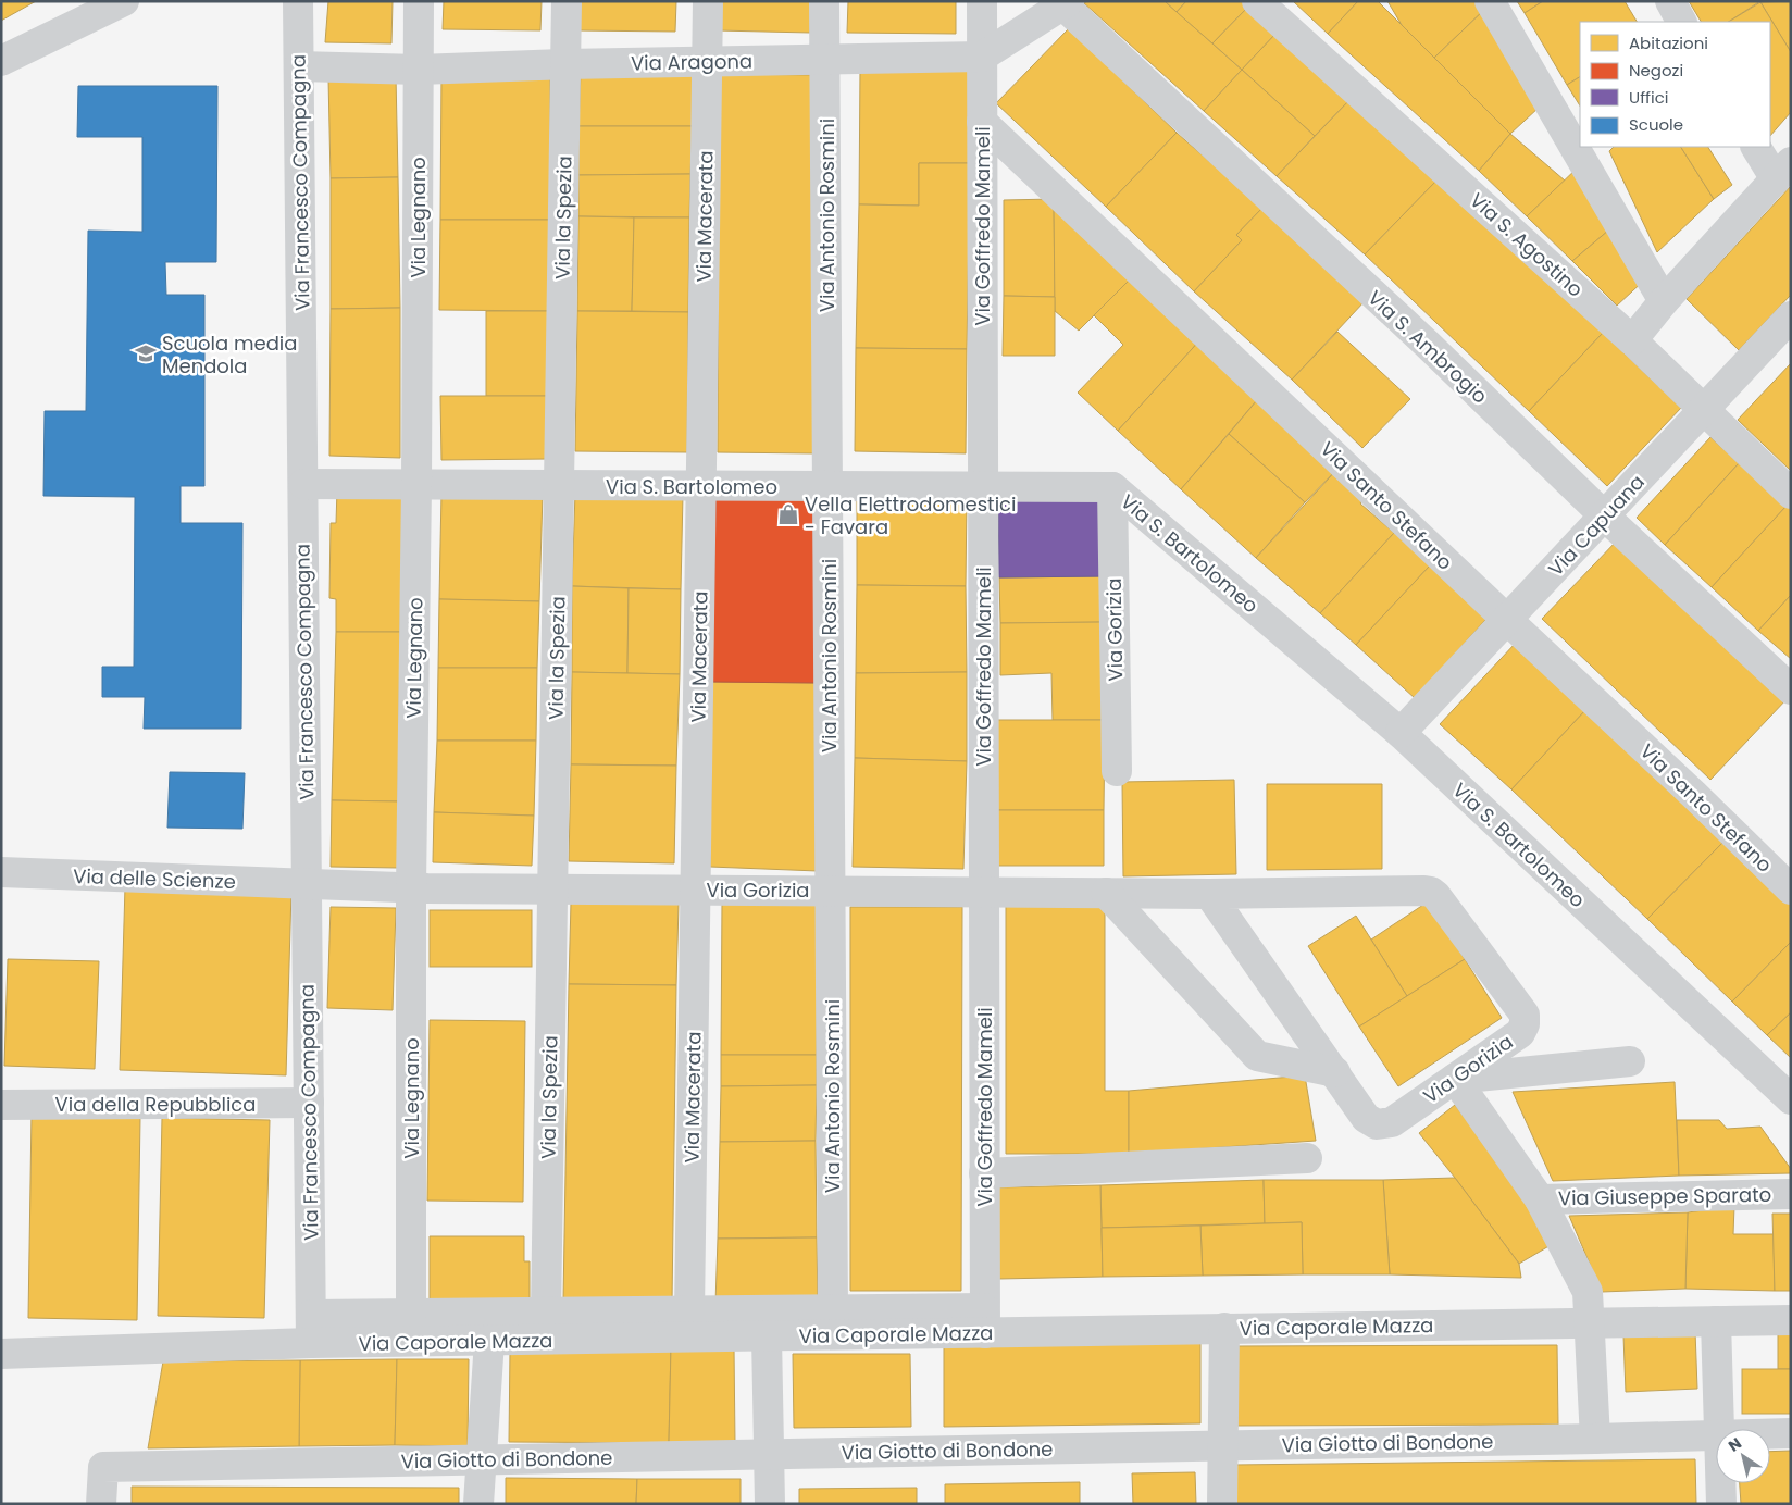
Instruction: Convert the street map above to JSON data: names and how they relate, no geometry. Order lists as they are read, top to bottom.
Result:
{
  "streets": {
    "street": [
      "Via Aragona",
      "Via Francesco Compagna",
      "Via Antonio Rosmini",
      "Via Macerata",
      "Via Legnano",
      "Via la Spezia",
      "Via Goffredo Mameli",
      "Via S. Agostino",
      "Via S. Ambrogio",
      "Via S. Bartolomeo",
      "Via Santo Stefano",
      "Via Capuana",
      "Via Gorizia",
      "Via delle Scienze",
      "Via della Repubblica",
      "Via Giuseppe Sparato",
      "Via Caporale Mazza",
      "Via Giotto di Bondone"
    ]
  },
  "crossings": [
    ["Via Aragona", "Via Francesco Compagna"],
    ["Via Aragona", "Via Antonio Rosmini"],
    ["Via Aragona", "Via Macerata"],
    ["Via Aragona", "Via Legnano"],
    ["Via Aragona", "Via la Spezia"],
    ["Via Aragona", "Via Goffredo Mameli"],
    ["Via Francesco Compagna", "Via S. Bartolomeo"],
    ["Via Francesco Compagna", "Via Gorizia"],
    ["Via Francesco Compagna", "Via delle Scienze"],
    ["Via Francesco Compagna", "Via della Repubblica"],
    ["Via Francesco Compagna", "Via Caporale Mazza"],
    ["Via Antonio Rosmini", "Via S. Bartolomeo"],
    ["Via Antonio Rosmini", "Via Gorizia"],
    ["Via Antonio Rosmini", "Via Caporale Mazza"],
    ["Via Macerata", "Via S. Bartolomeo"],
    ["Via Macerata", "Via Gorizia"],
    ["Via Macerata", "Via Caporale Mazza"],
    ["Via Legnano", "Via S. Bartolomeo"],
    ["Via Legnano", "Via Gorizia"],
    ["Via Legnano", "Via Caporale Mazza"],
    ["Via la Spezia", "Via S. Bartolomeo"],
    ["Via la Spezia", "Via Gorizia"],
    ["Via la Spezia", "Via Caporale Mazza"],
    ["Via Goffredo Mameli", "Via S. Bartolomeo"],
    ["Via Goffredo Mameli", "Via Santo Stefano"],
    ["Via Goffredo Mameli", "Via Gorizia"],
    ["Via Goffredo Mameli", "Via Caporale Mazza"],
    ["Via S. Agostino", "Via Capuana"],
    ["Via S. Ambrogio", "Via Capuana"],
    ["Via S. Bartolomeo", "Via Capuana"],
    ["Via S. Bartolomeo", "Via Gorizia"],
    ["Via Santo Stefano", "Via Capuana"],
    ["Via Gorizia", "Via delle Scienze"],
    ["Via Gorizia", "Via Giuseppe Sparato"],
    ["Via Giuseppe Sparato", "Via Caporale Mazza"],
    ["Via Giuseppe Sparato", "Via Giotto di Bondone"]
  ],
  "places": {
    "school or university": ["Scuola media Mendola"],
    "shop": ["Vella Elettrodomestici - Favara"]
  },
  "legend": [
    "Abitazioni",
    "Negozi",
    "Uffici",
    "Scuole"
  ],
  "north": "top left"
}
